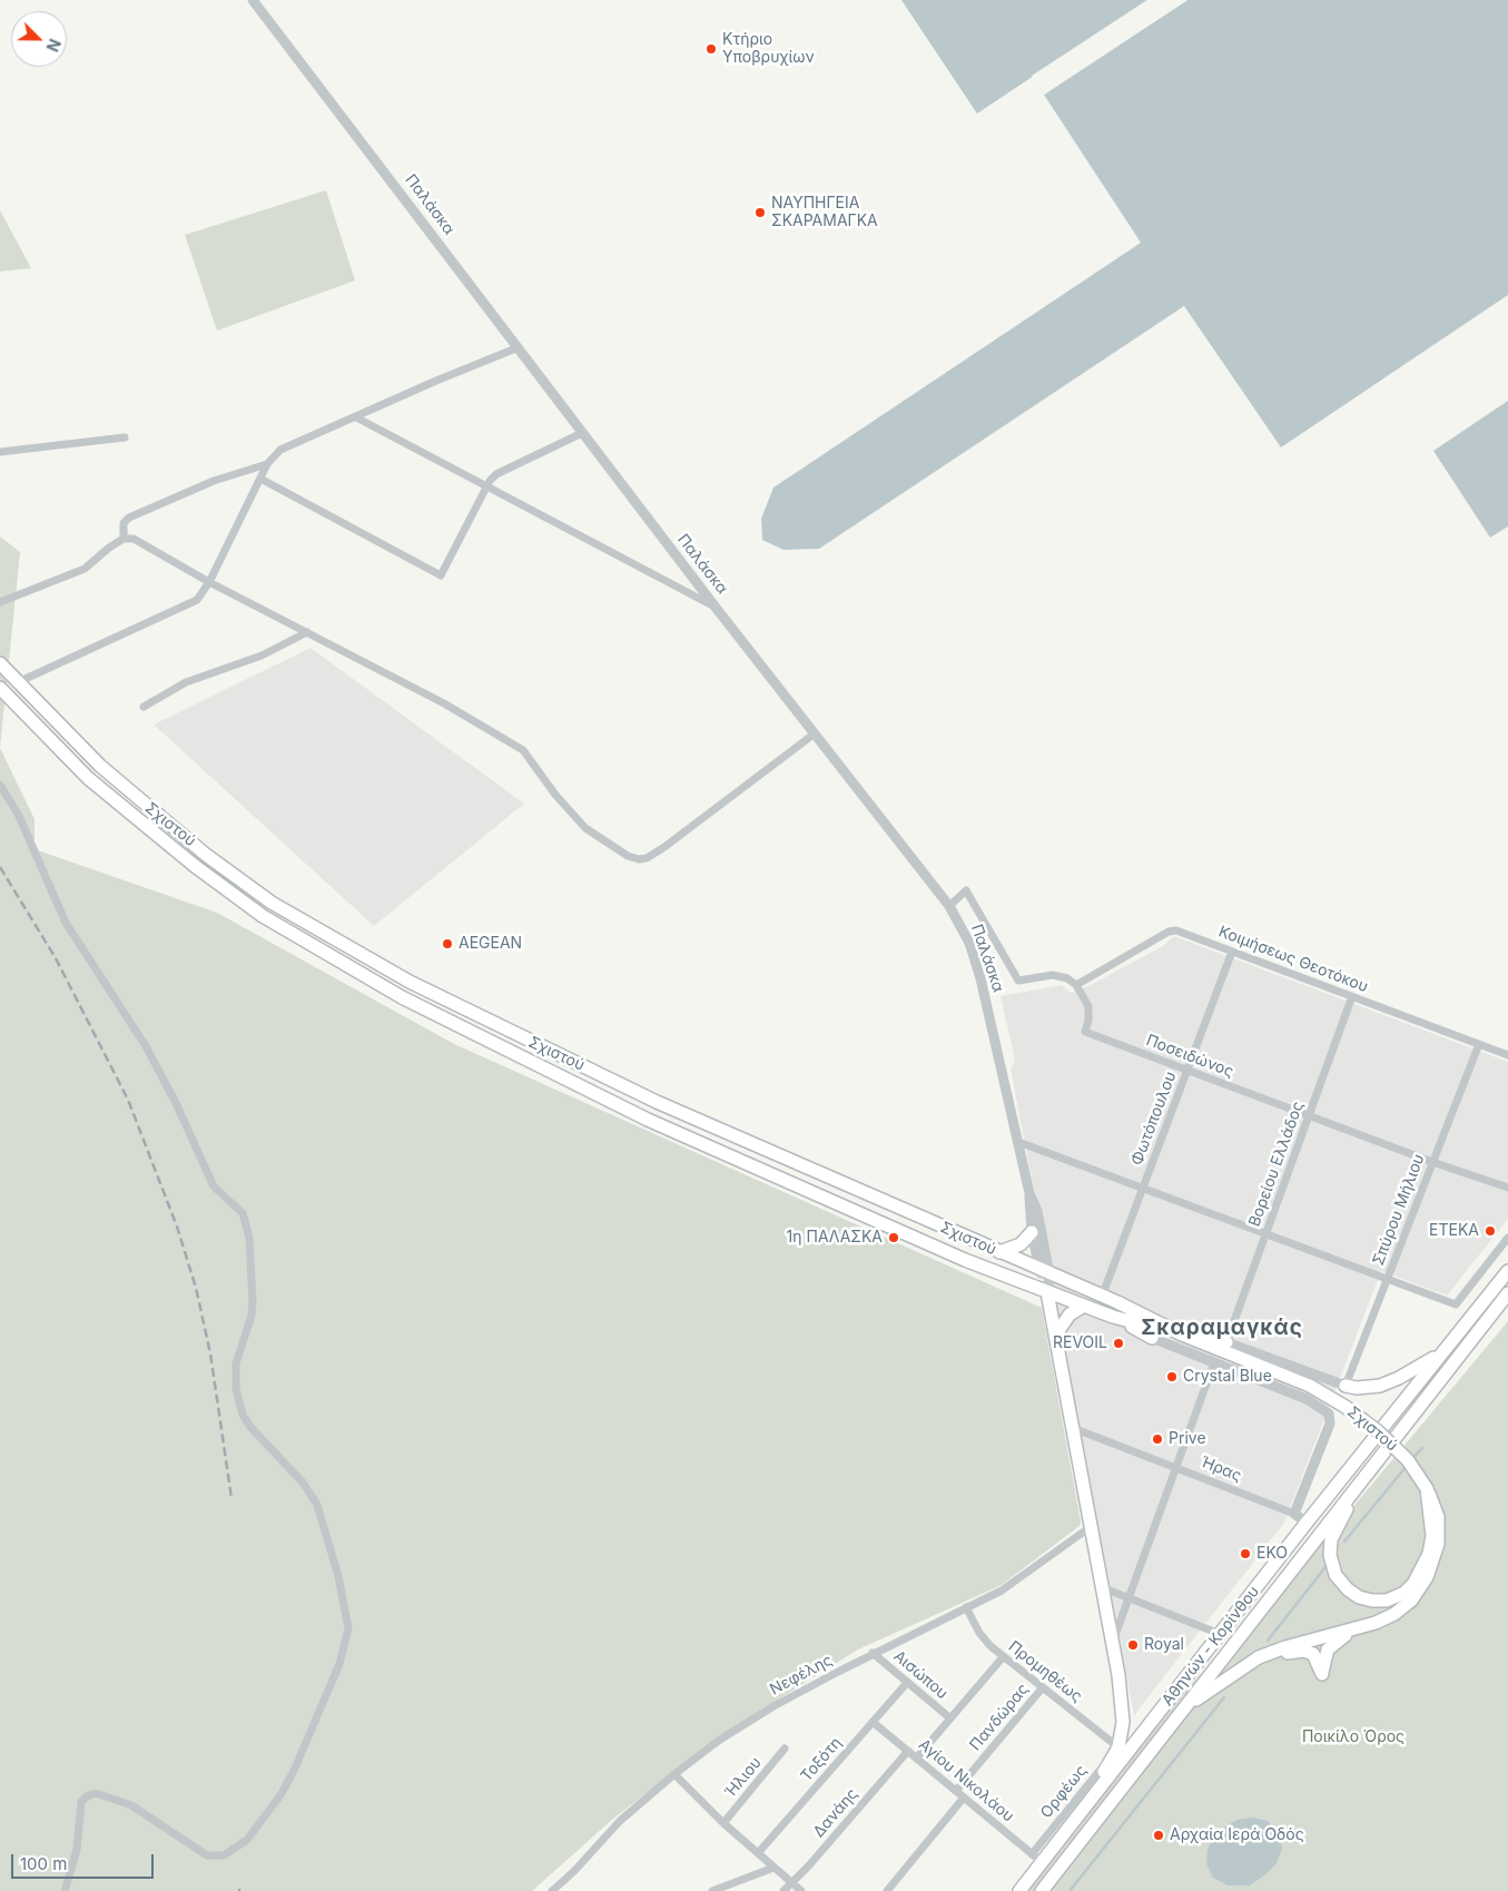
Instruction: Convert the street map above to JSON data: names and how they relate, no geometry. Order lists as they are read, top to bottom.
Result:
{
  "streets": {
    "main road": ["Σχιστού", "Αθηνών - Κορίνθου"],
    "street": [
      "Παλάσκα",
      "Κοιμήσεως Θεοτόκου",
      "Ποσειδώνος",
      "Φωτόπουλου",
      "Βορείου Ελλάδος",
      "Σπύρου Μήλιου",
      "Ήρας",
      "Προμηθέως",
      "Νεφέλης",
      "Αισώπου",
      "Πανδώρας",
      "Τοξότη",
      "Ήλιου",
      "Αγίου Νικολάου",
      "Ορφέως",
      "Δανάης"
    ]
  },
  "crossings": [
    ["Παλάσκα", "Σχιστού"],
    ["Σχιστού", "Φωτόπουλου"],
    ["Σχιστού", "Βορείου Ελλάδος"],
    ["Σχιστού", "Σπύρου Μήλιου"],
    ["Σχιστού", "Ήρας"],
    ["Κοιμήσεως Θεοτόκου", "Ποσειδώνος"],
    ["Κοιμήσεως Θεοτόκου", "Φωτόπουλου"],
    ["Κοιμήσεως Θεοτόκου", "Βορείου Ελλάδος"],
    ["Κοιμήσεως Θεοτόκου", "Σπύρου Μήλιου"],
    ["Ποσειδώνος", "Φωτόπουλου"],
    ["Ποσειδώνος", "Βορείου Ελλάδος"],
    ["Ποσειδώνος", "Σπύρου Μήλιου"],
    ["Ήρας", "Αθηνών - Κορίνθου"],
    ["Αθηνών - Κορίνθου", "Αγίου Νικολάου"],
    ["Αθηνών - Κορίνθου", "Ορφέως"],
    ["Προμηθέως", "Νεφέλης"],
    ["Προμηθέως", "Πανδώρας"],
    ["Προμηθέως", "Ορφέως"],
    ["Νεφέλης", "Αισώπου"],
    ["Αισώπου", "Τοξότη"],
    ["Πανδώρας", "Αγίου Νικολάου"],
    ["Τοξότη", "Αγίου Νικολάου"],
    ["Αγίου Νικολάου", "Ορφέως"],
    ["Αγίου Νικολάου", "Δανάης"]
  ],
  "districts": ["Σκαραμαγκάς"],
  "parks": ["Ποικίλο Όρος"],
  "places": [
    "Κτήριο Υποβρυχίων",
    "ΝΑΥΠΗΓΕΙΑ ΣΚΑΡΑΜΑΓΚΑ",
    "AEGEAN",
    "ETEKA",
    "1η ΠΑΛΑΣΚΑ",
    "REVOIL",
    "Crystal Blue",
    "Prive",
    "EKO",
    "Royal",
    "Αρχαία Ιερά Οδός"
  ],
  "scale_bar": "100 m",
  "north": "bottom right"
}
